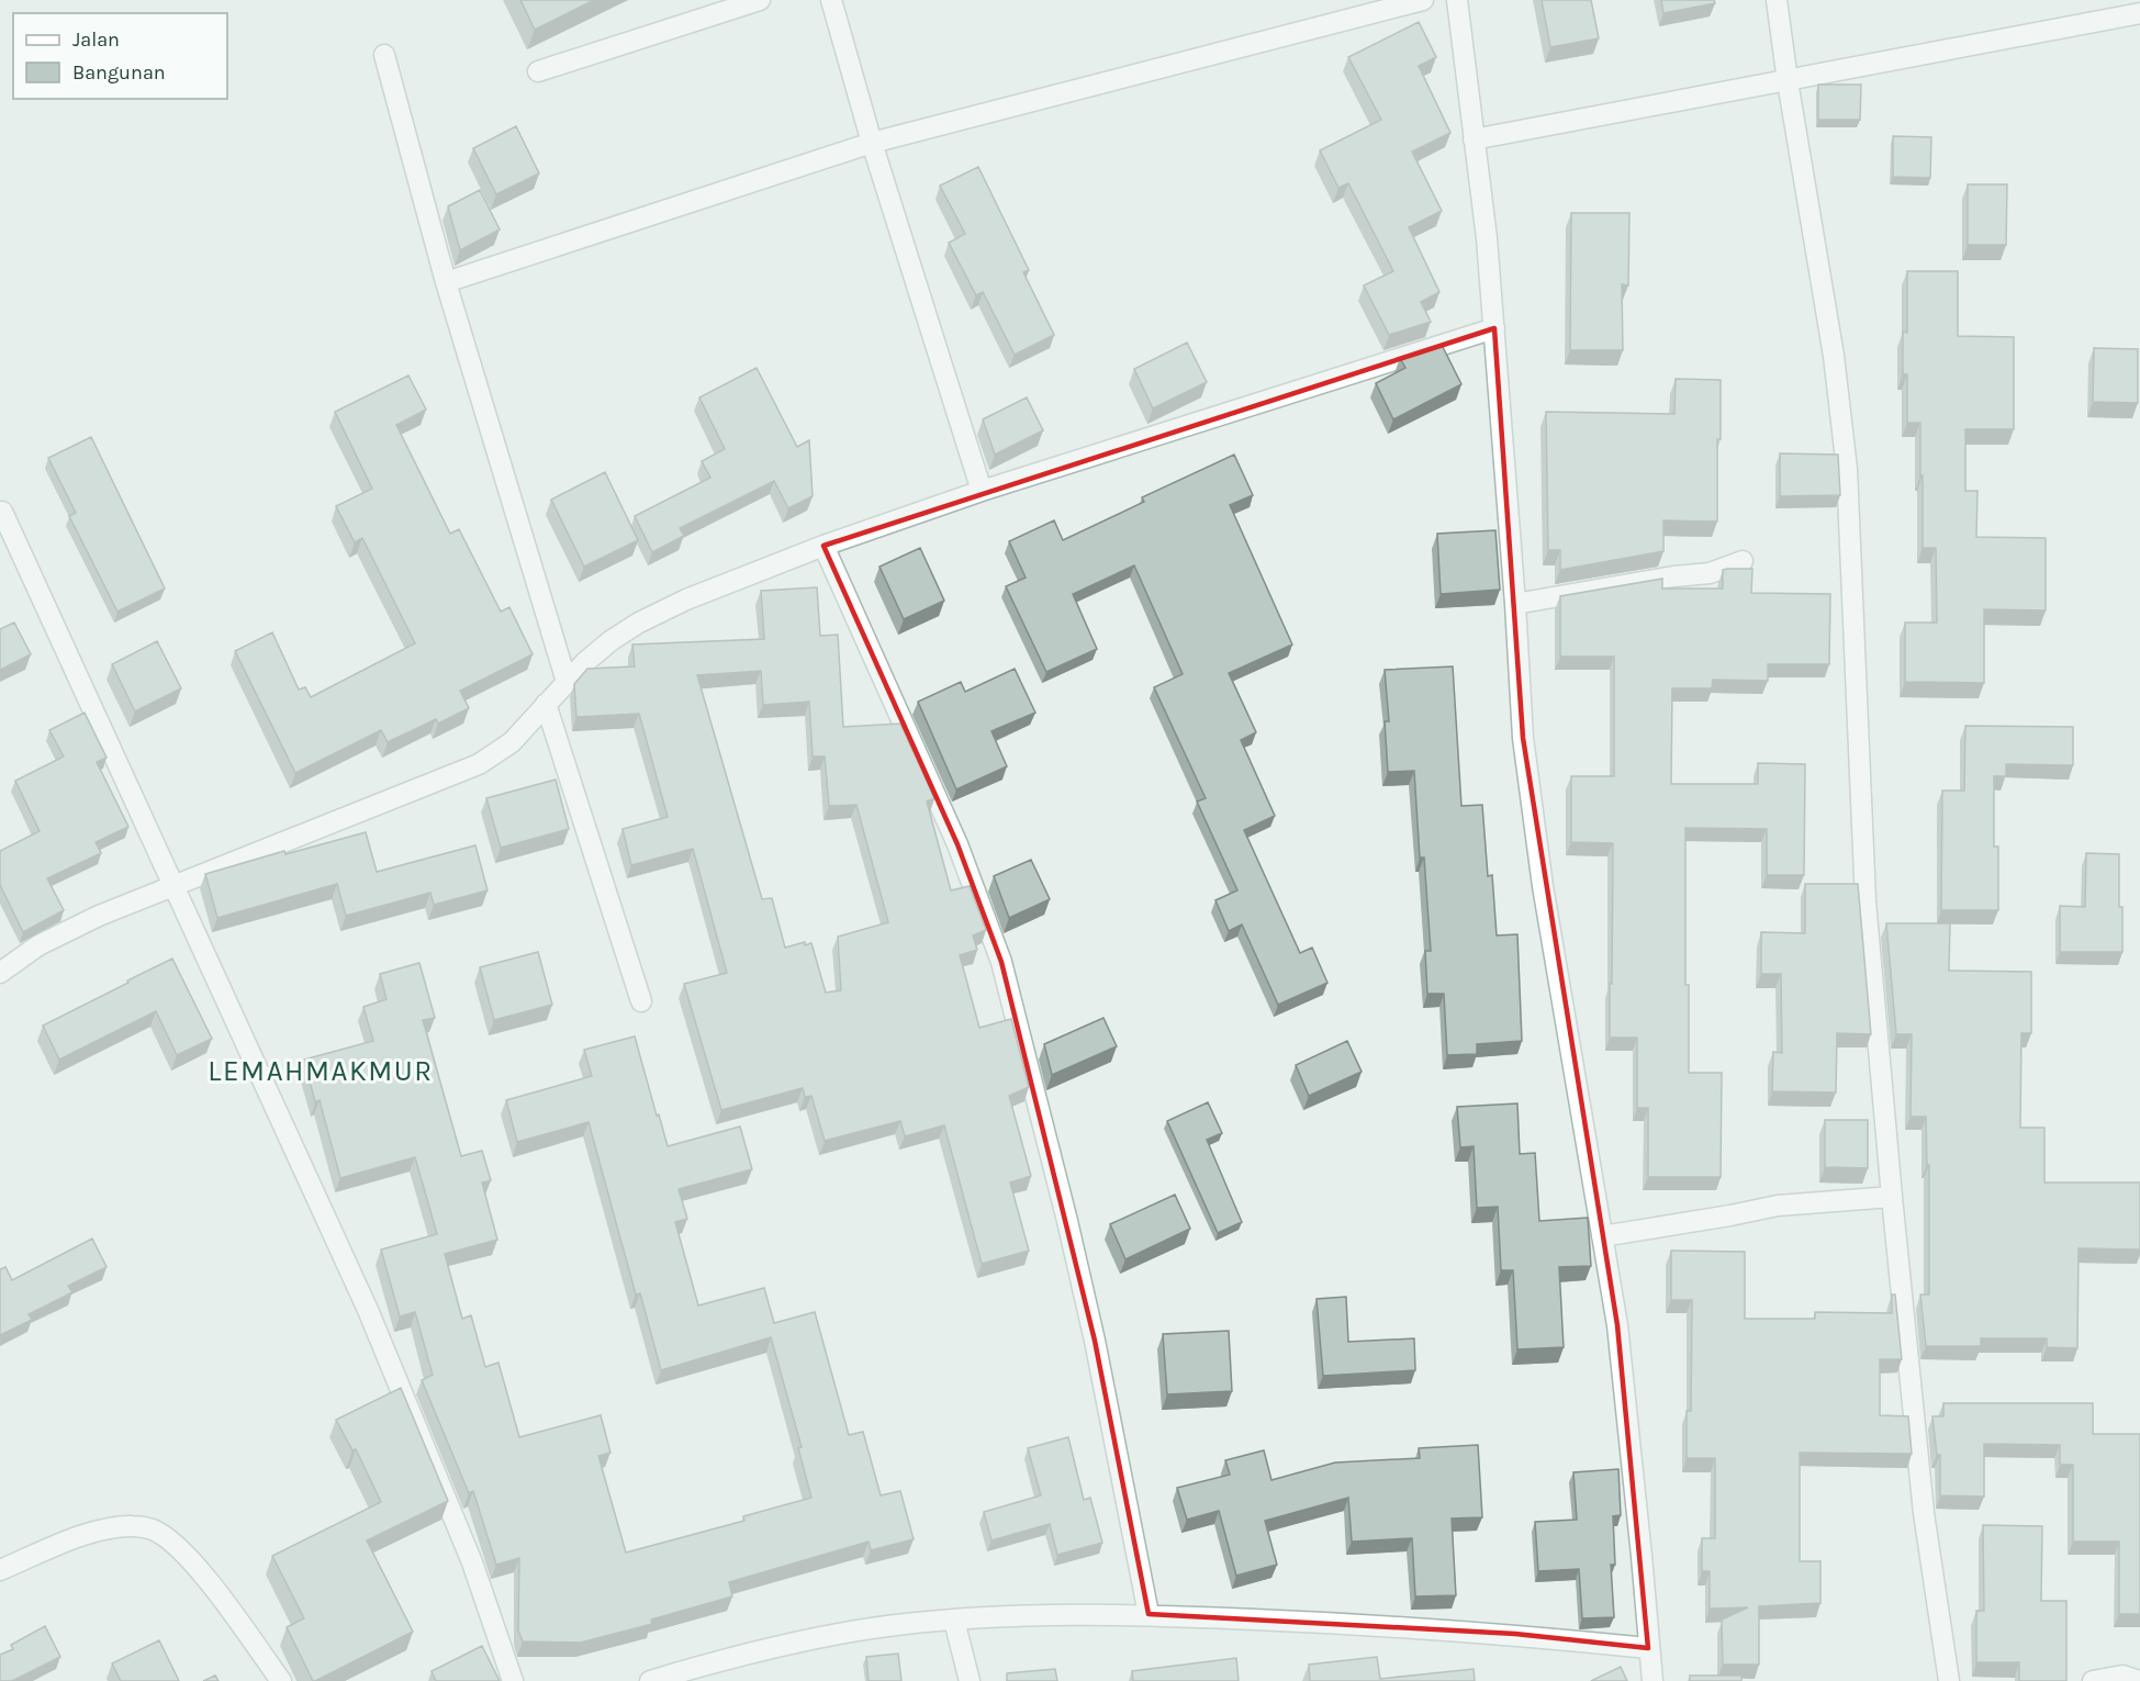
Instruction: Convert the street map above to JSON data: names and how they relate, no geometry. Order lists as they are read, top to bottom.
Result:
{
  "districts": ["LEMAHMAKMUR"],
  "legend": ["Jalan", "Bangunan"]
}
